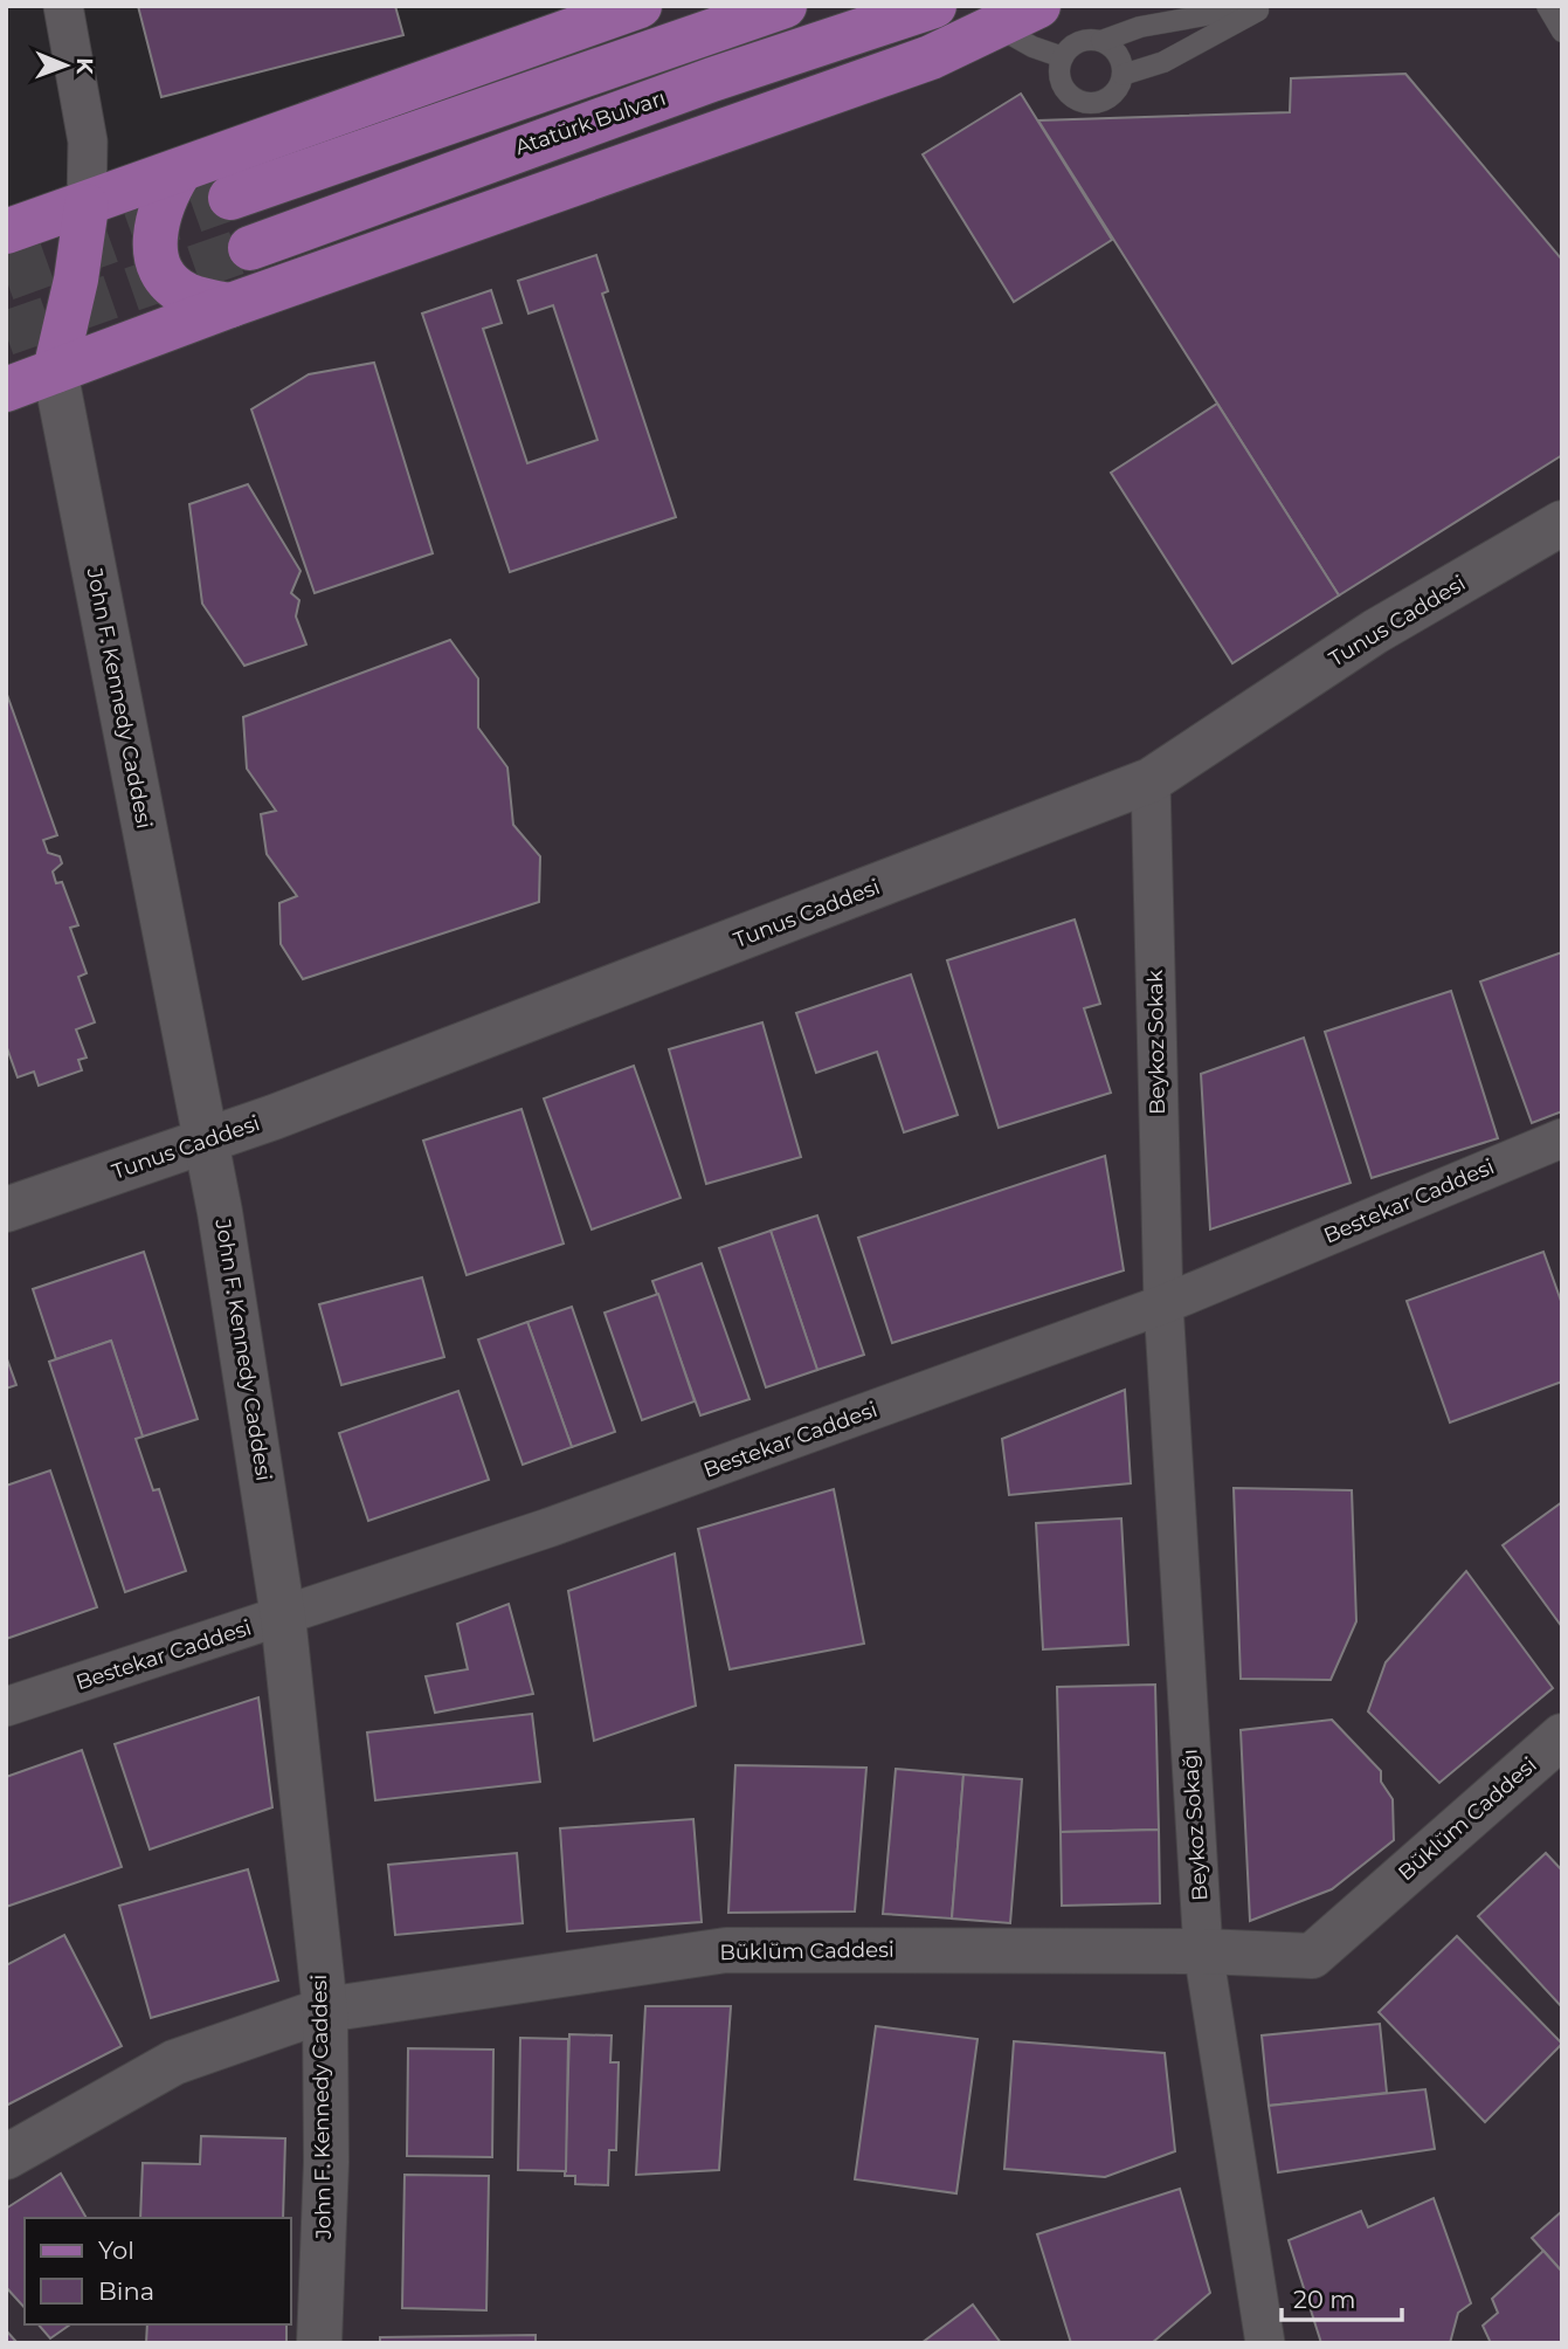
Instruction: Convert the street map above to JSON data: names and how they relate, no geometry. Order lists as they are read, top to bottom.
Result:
{
  "streets": {
    "main road": ["Atatürk Bulvarı"],
    "street": [
      "Tunus Caddesi",
      "John F. Kennedy Caddesi",
      "Beykoz Sokak",
      "Bestekar Caddesi",
      "Büklüm Caddesi",
      "Beykoz Sokağı"
    ]
  },
  "crossings": [
    ["Tunus Caddesi", "John F. Kennedy Caddesi"],
    ["Tunus Caddesi", "Beykoz Sokak"],
    ["John F. Kennedy Caddesi", "Bestekar Caddesi"],
    ["John F. Kennedy Caddesi", "Büklüm Caddesi"],
    ["Beykoz Sokak", "Bestekar Caddesi"],
    ["Beykoz Sokak", "Beykoz Sokağı"],
    ["Bestekar Caddesi", "Beykoz Sokağı"],
    ["Büklüm Caddesi", "Beykoz Sokağı"]
  ],
  "legend": ["Yol", "Bina"],
  "scale_bar": "20 m",
  "north": "right"
}
